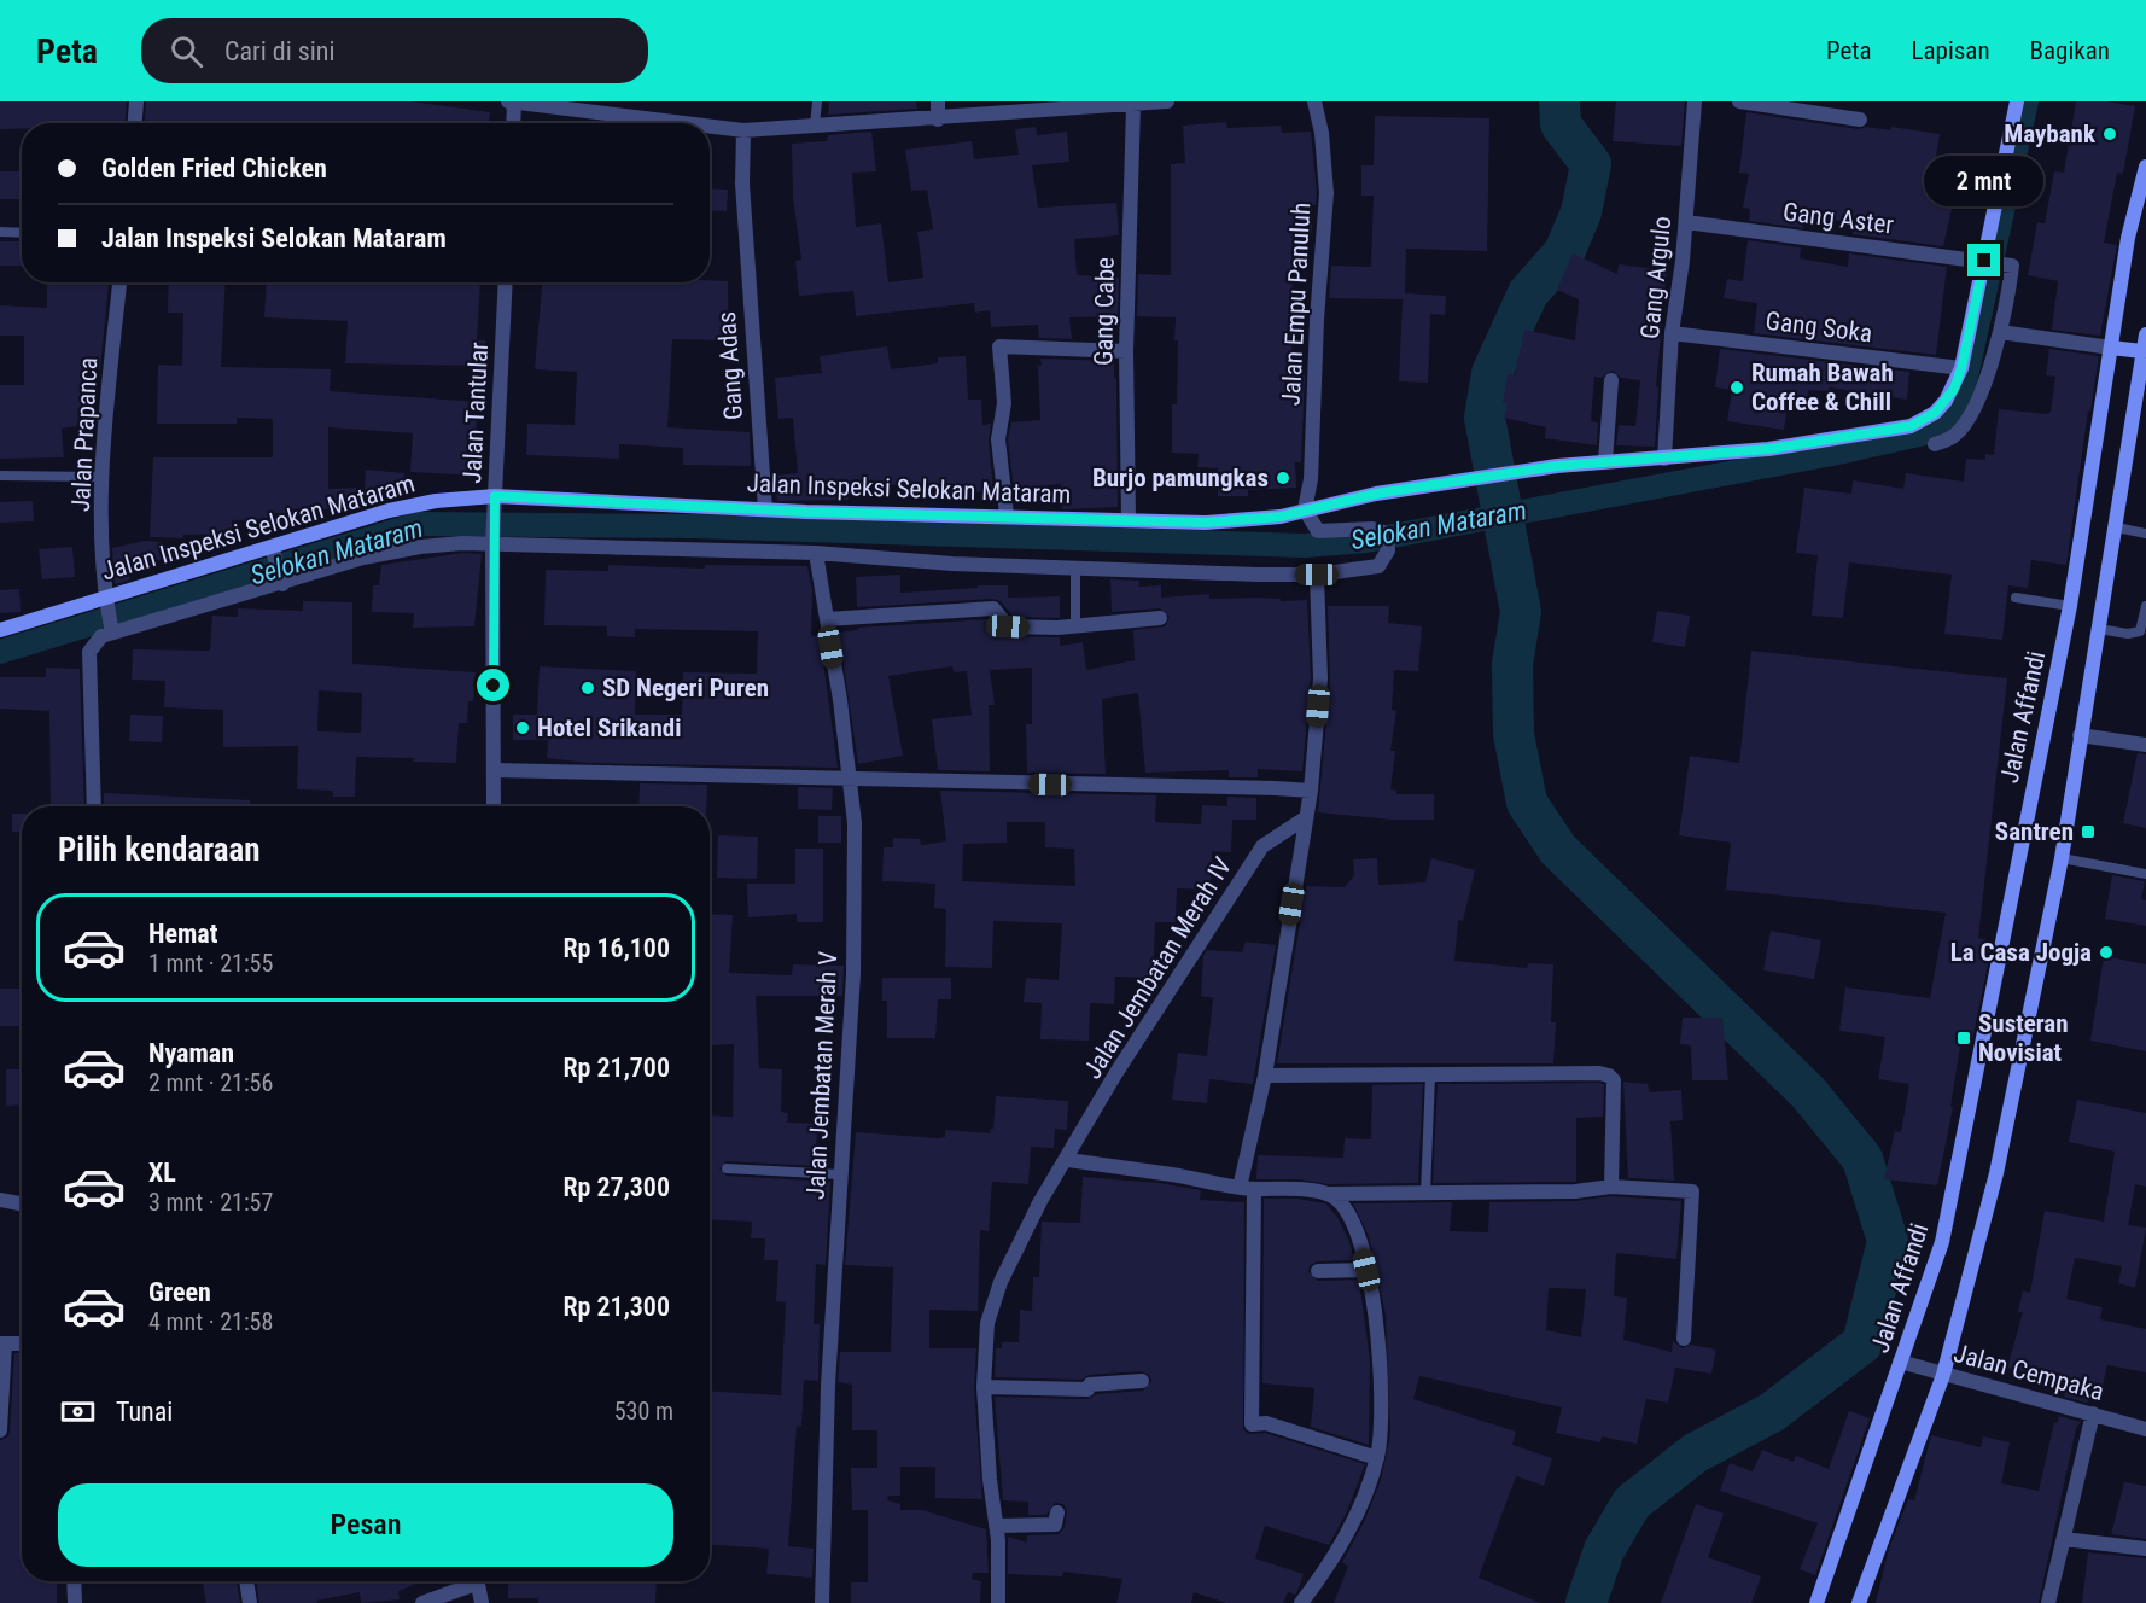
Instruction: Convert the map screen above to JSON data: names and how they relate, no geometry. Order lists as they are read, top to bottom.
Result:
{
  "streets": {
    "main road": ["Jalan Inspeksi Selokan Mataram", "Jalan Affandi"],
    "street": [
      "Gang Aster",
      "Gang Argulo",
      "Jalan Empu Panuluh",
      "Gang Cabe",
      "Gang Soka",
      "Gang Adas",
      "Jalan Tantular",
      "Jalan Prapanca",
      "Jalan Jembatan Merah IV",
      "Jalan Jembatan Merah V",
      "Jalan Cempaka"
    ]
  },
  "crossings": [
    ["Gang Aster", "Gang Argulo"],
    ["Gang Aster", "Jalan Inspeksi Selokan Mataram"],
    ["Gang Argulo", "Gang Soka"],
    ["Gang Argulo", "Jalan Inspeksi Selokan Mataram"],
    ["Jalan Empu Panuluh", "Jalan Inspeksi Selokan Mataram"],
    ["Gang Cabe", "Jalan Inspeksi Selokan Mataram"],
    ["Gang Soka", "Jalan Inspeksi Selokan Mataram"],
    ["Gang Adas", "Jalan Inspeksi Selokan Mataram"],
    ["Jalan Tantular", "Jalan Inspeksi Selokan Mataram"],
    ["Jalan Prapanca", "Jalan Inspeksi Selokan Mataram"],
    ["Jalan Affandi", "Jalan Cempaka"]
  ],
  "water": ["Selokan Mataram"],
  "places": {
    "other": [
      "Maybank",
      "Rumah Bawah Coffee & Chill",
      "Burjo pamungkas",
      "SD Negeri Puren",
      "Hotel Srikandi",
      "La Casa Jogja"
    ],
    "transit": ["Santren", "Susteran Novisiat"]
  },
  "page": {
    "header": "Peta",
    "search": "Cari di sini",
    "nav": ["Peta", "Lapisan", "Bagikan"],
    "banner": ["Golden Fried Chicken", "Jalan Inspeksi Selokan Mataram"],
    "bubble": "2 mnt",
    "heading": "Pilih kendaraan",
    "list": [
      {
        "name": "Hemat",
        "note": "1 mnt · 21:55",
        "value": "Rp 16,100"
      },
      {
        "name": "Nyaman",
        "note": "2 mnt · 21:56",
        "value": "Rp 21,700"
      },
      {
        "name": "XL",
        "note": "3 mnt · 21:57",
        "value": "Rp 27,300"
      },
      {
        "name": "Green",
        "note": "4 mnt · 21:58",
        "value": "Rp 21,300"
      }
    ],
    "pay": ["Tunai", "530 m"],
    "buttons": "Pesan"
  }
}
